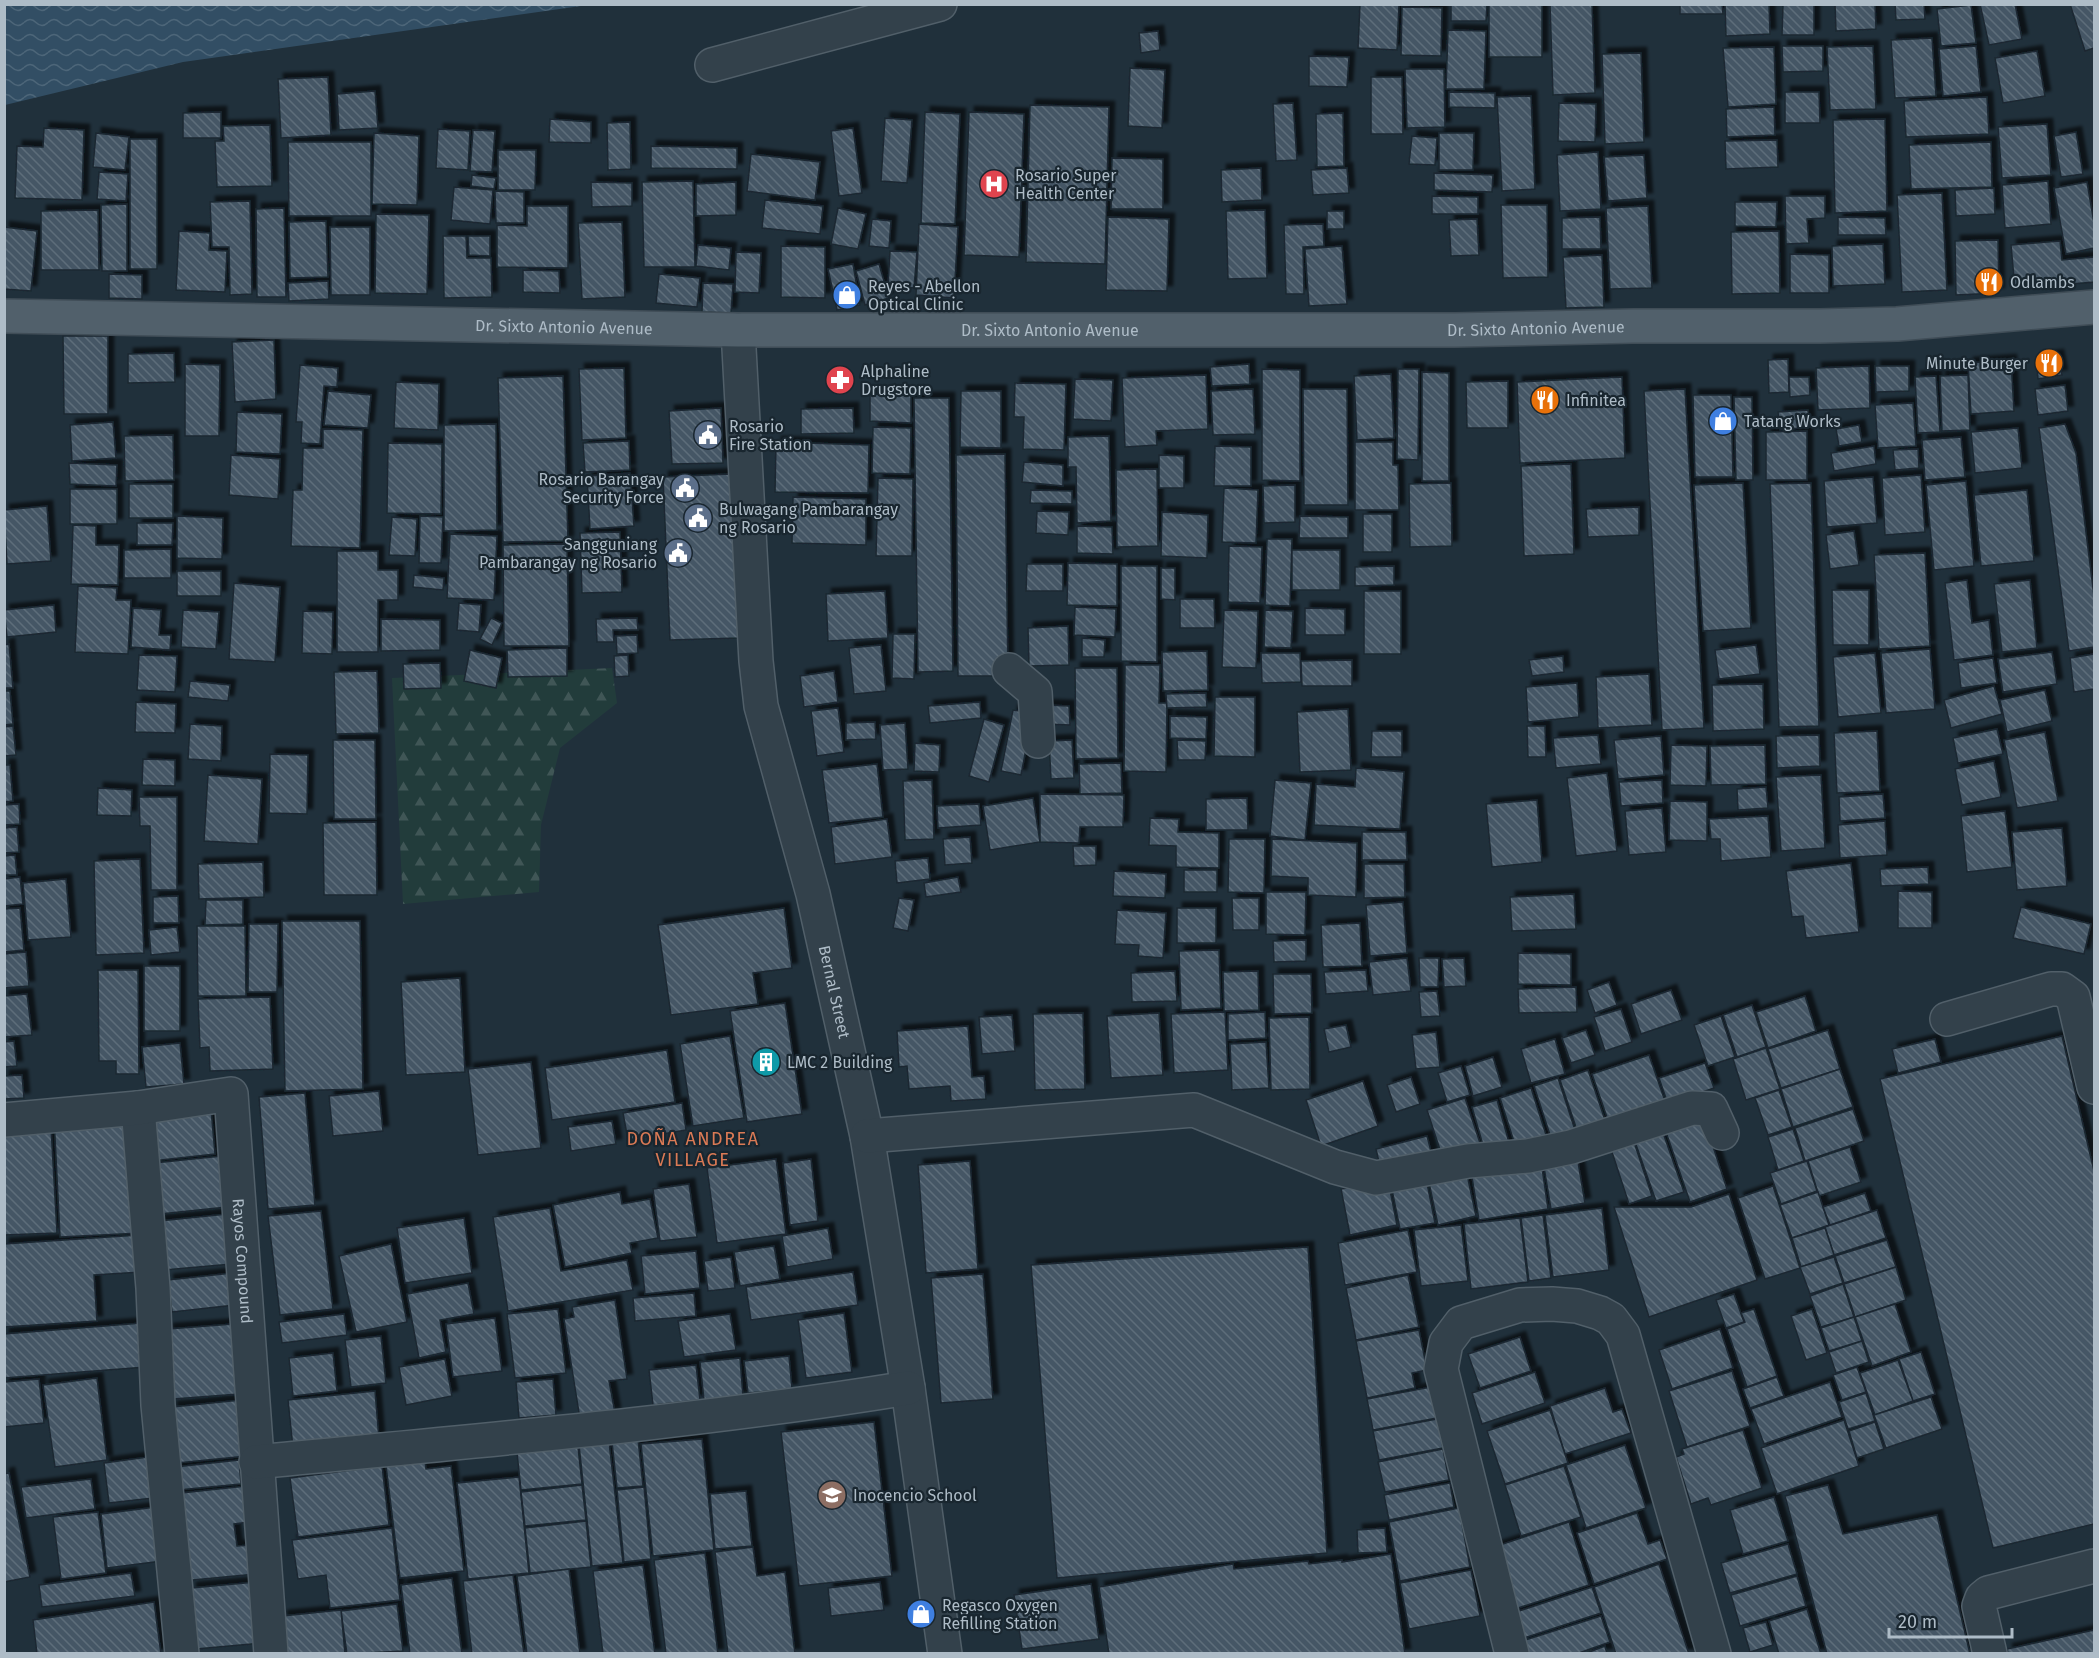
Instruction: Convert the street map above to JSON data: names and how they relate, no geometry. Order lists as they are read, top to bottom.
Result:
{
  "streets": {
    "main road": ["Dr. Sixto Antonio Avenue"],
    "street": ["Bernal Street", "Rayos Compound"]
  },
  "crossings": [
    ["Dr. Sixto Antonio Avenue", "Bernal Street"]
  ],
  "districts": ["DOÑA ANDREA VILLAGE"],
  "places": {
    "hospital": ["Rosario Super Health Center"],
    "restaurant": ["Odlambs", "Minute Burger", "Infinitea"],
    "shop": ["Reyes - Abellon Optical Clinic", "Tatang Works", "Regasco Oxygen Refilling Station"],
    "pharmacy": ["Alphaline Drugstore"],
    "public building": [
      "Rosario Fire Station",
      "Rosario Barangay Security Force",
      "Bulwagang Pambarangay ng Rosario",
      "Sangguniang Pambarangay ng Rosario"
    ],
    "building": ["LMC 2 Building"],
    "school or university": ["Inocencio School"]
  },
  "scale_bar": "20 m"
}
